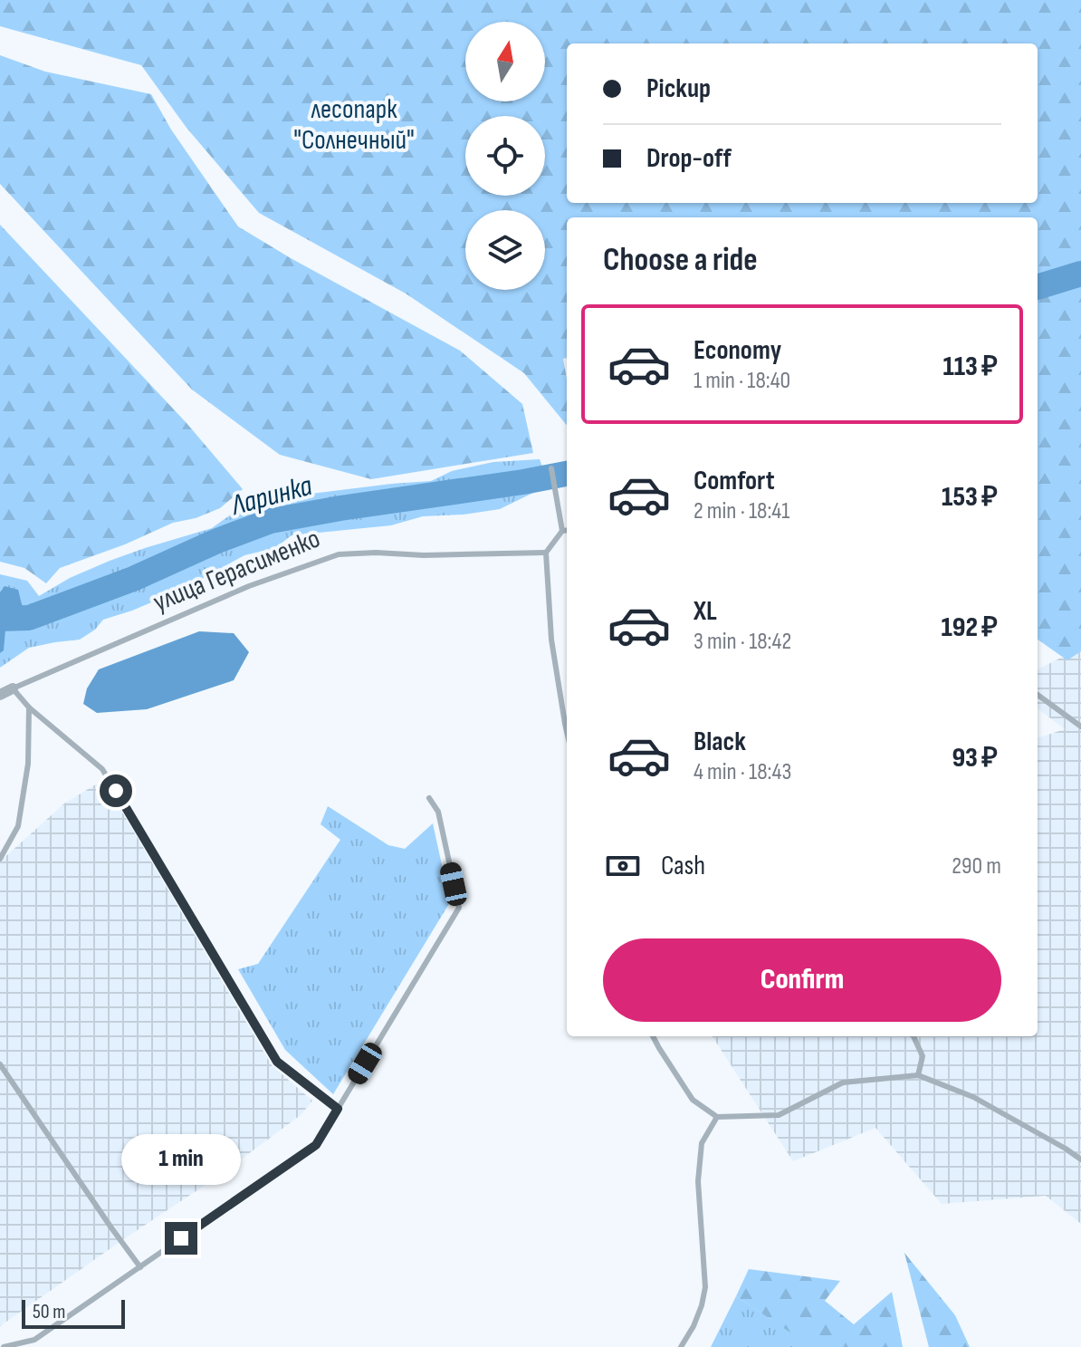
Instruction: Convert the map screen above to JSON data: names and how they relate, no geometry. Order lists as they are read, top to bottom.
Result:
{
  "streets": {
    "street": ["улица Герасименко"]
  },
  "water": ["Ларинка"],
  "parks": ["лесопарк \"Солнечный\""],
  "scale_bar": "50 m",
  "north": "top",
  "page": {
    "banner": ["Pickup", "Drop-off"],
    "heading": "Choose a ride",
    "list": [
      {
        "name": "Economy",
        "note": "1 min · 18:40",
        "value": "113 ₽"
      },
      {
        "name": "Comfort",
        "note": "2 min · 18:41",
        "value": "153 ₽"
      },
      {
        "name": "XL",
        "note": "3 min · 18:42",
        "value": "192 ₽"
      },
      {
        "name": "Black",
        "note": "4 min · 18:43",
        "value": "93 ₽"
      }
    ],
    "pay": ["Cash", "290 m"],
    "buttons": "Confirm",
    "bubble": "1 min",
    "scale": "50 m"
  }
}
